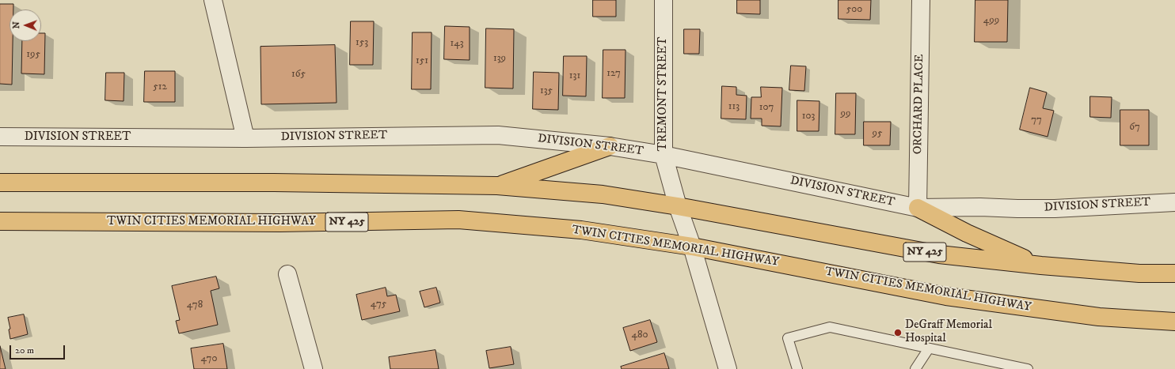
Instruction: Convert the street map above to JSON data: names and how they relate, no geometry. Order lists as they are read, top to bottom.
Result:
{
  "streets": {
    "main road": ["TWIN CITIES MEMORIAL HIGHWAY", "NY 425"],
    "street": ["TREMONT STREET", "ORCHARD PLACE", "DIVISION STREET"]
  },
  "crossings": [
    ["TREMONT STREET", "DIVISION STREET"],
    ["TREMONT STREET", "TWIN CITIES MEMORIAL HIGHWAY"],
    ["TREMONT STREET", "NY 425"],
    ["ORCHARD PLACE", "DIVISION STREET"]
  ],
  "places": ["DeGraff Memorial Hospital"],
  "house_numbers": [
    "500",
    "499",
    "153",
    "143",
    "195",
    "139",
    "151",
    "127",
    "165",
    "131",
    "512",
    "135",
    "113",
    "107",
    "99",
    "103",
    "77",
    "67",
    "95",
    "475",
    "478",
    "480",
    "470"
  ],
  "scale_bar": "20 m",
  "north": "left"
}
